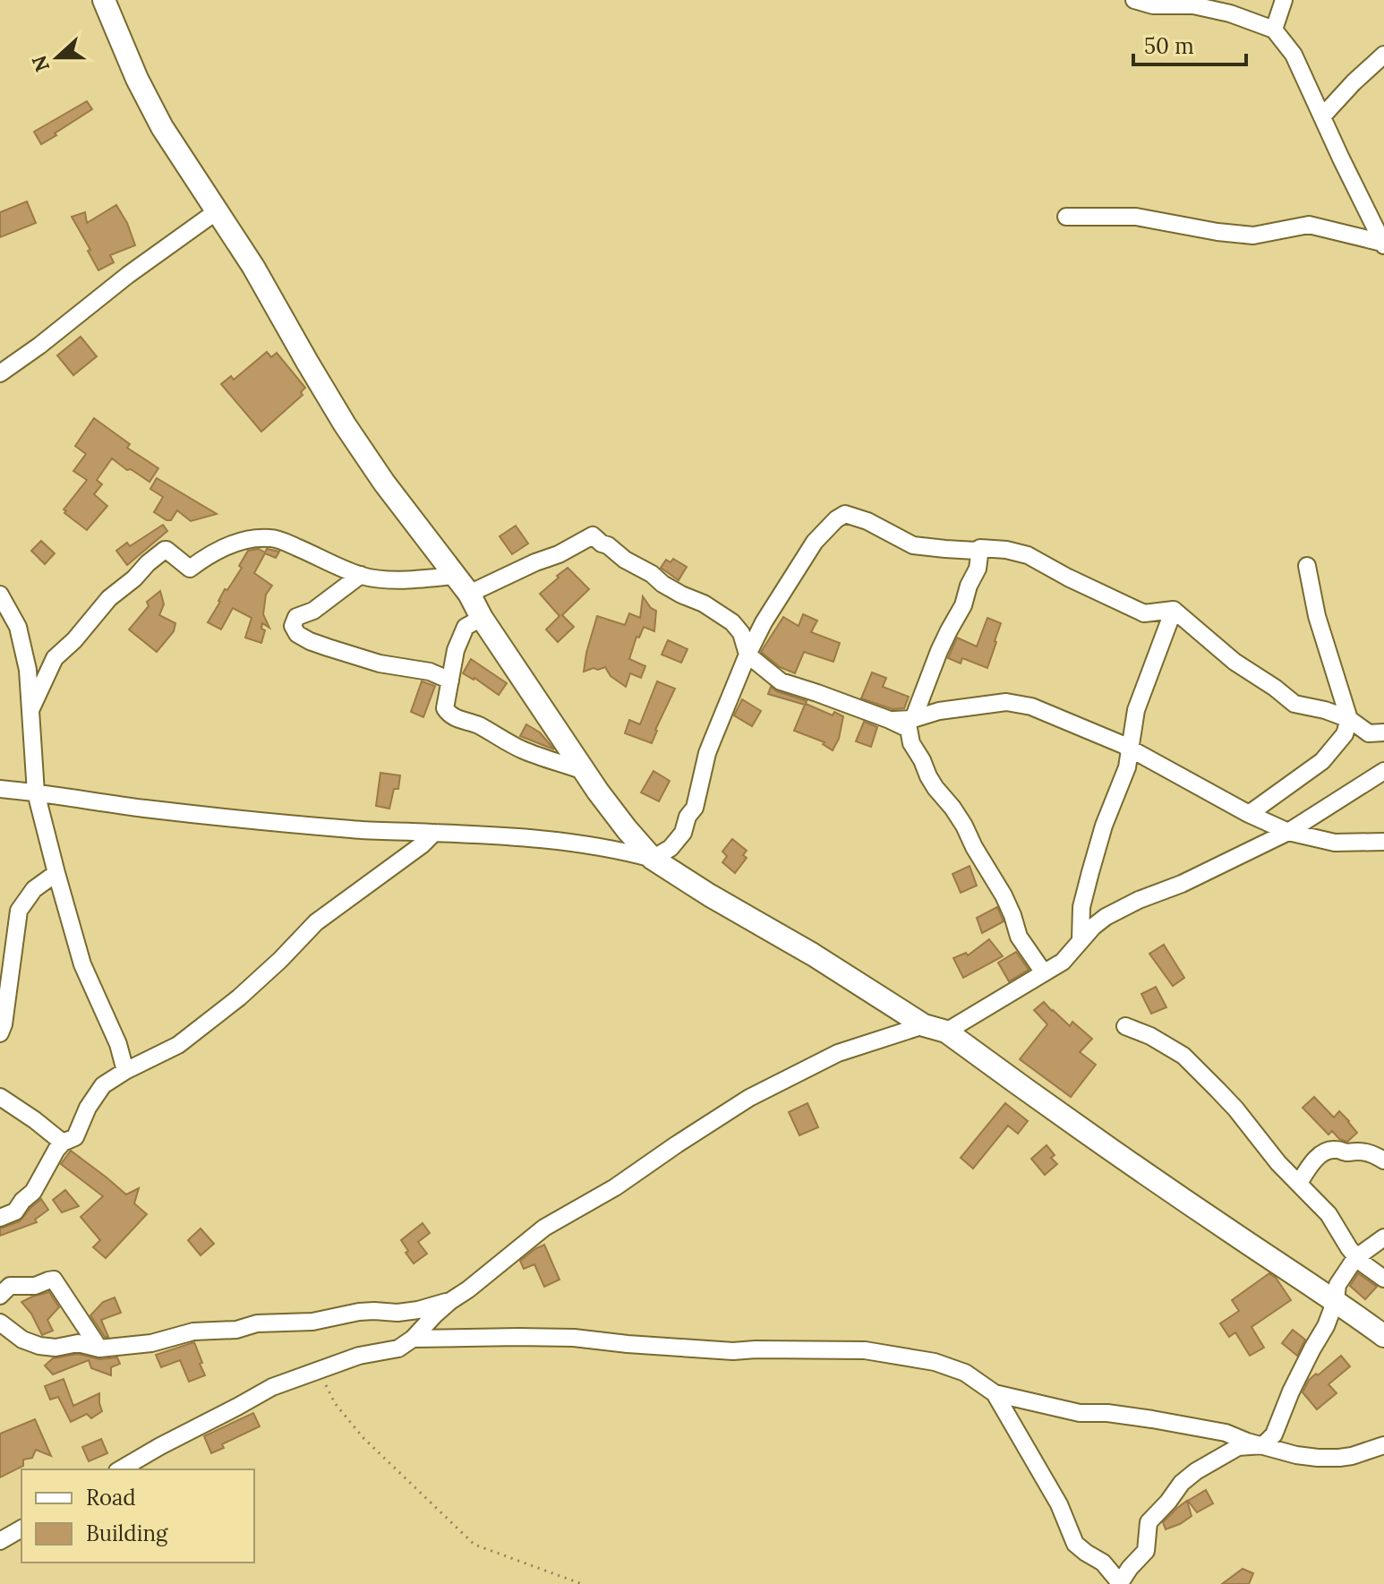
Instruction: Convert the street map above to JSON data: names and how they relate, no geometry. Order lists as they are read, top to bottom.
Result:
{
  "legend": ["Road", "Building"],
  "scale_bar": "50 m",
  "north": "left"
}
